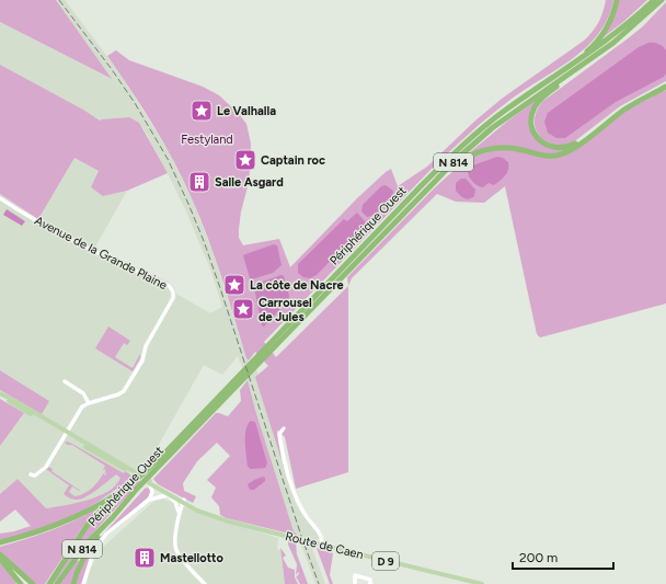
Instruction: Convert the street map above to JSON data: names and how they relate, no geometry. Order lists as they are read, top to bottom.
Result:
{
  "streets": {
    "highway": ["N 814", "Périphérique Ouest"],
    "main road": ["Route de Caen", "D 9"],
    "street": ["Avenue de la Grande Plaine"]
  },
  "crossings": [
    ["Périphérique Ouest", "Route de Caen"],
    ["Route de Caen", "D 9"]
  ],
  "parks": ["Festyland"],
  "places": {
    "place": [
      "Le Valhalla",
      "Captain roc",
      "La côte de Nacre",
      "Carrousel de Jules"
    ],
    "building": ["Salle Asgard", "Mastellotto"]
  },
  "scale_bar": "200 m"
}
